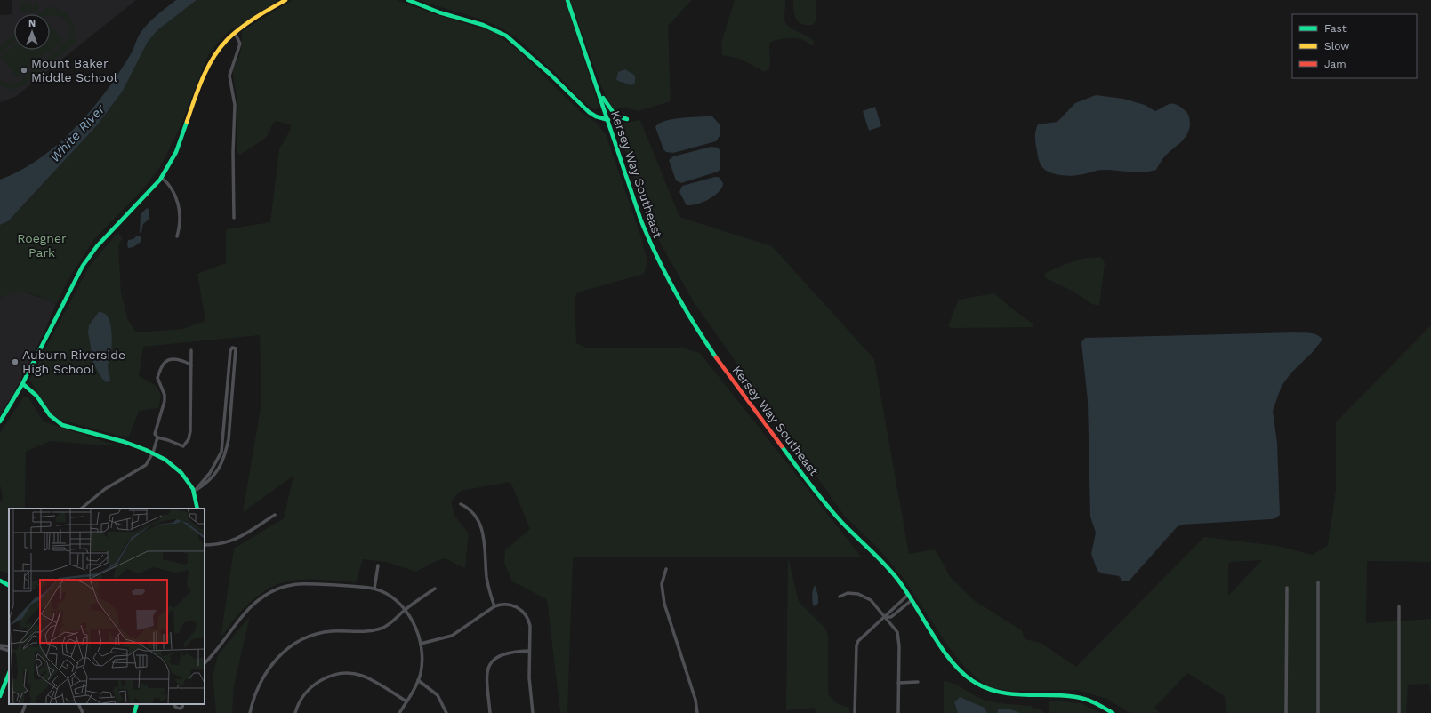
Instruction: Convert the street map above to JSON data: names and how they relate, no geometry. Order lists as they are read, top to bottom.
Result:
{
  "streets": {
    "street": ["Kersey Way Southeast"]
  },
  "water": ["White River"],
  "parks": ["Roegner Park"],
  "places": ["Mount Baker Middle School", "Auburn Riverside High School"],
  "legend": ["Fast", "Slow", "Jam"],
  "north": "top"
}
